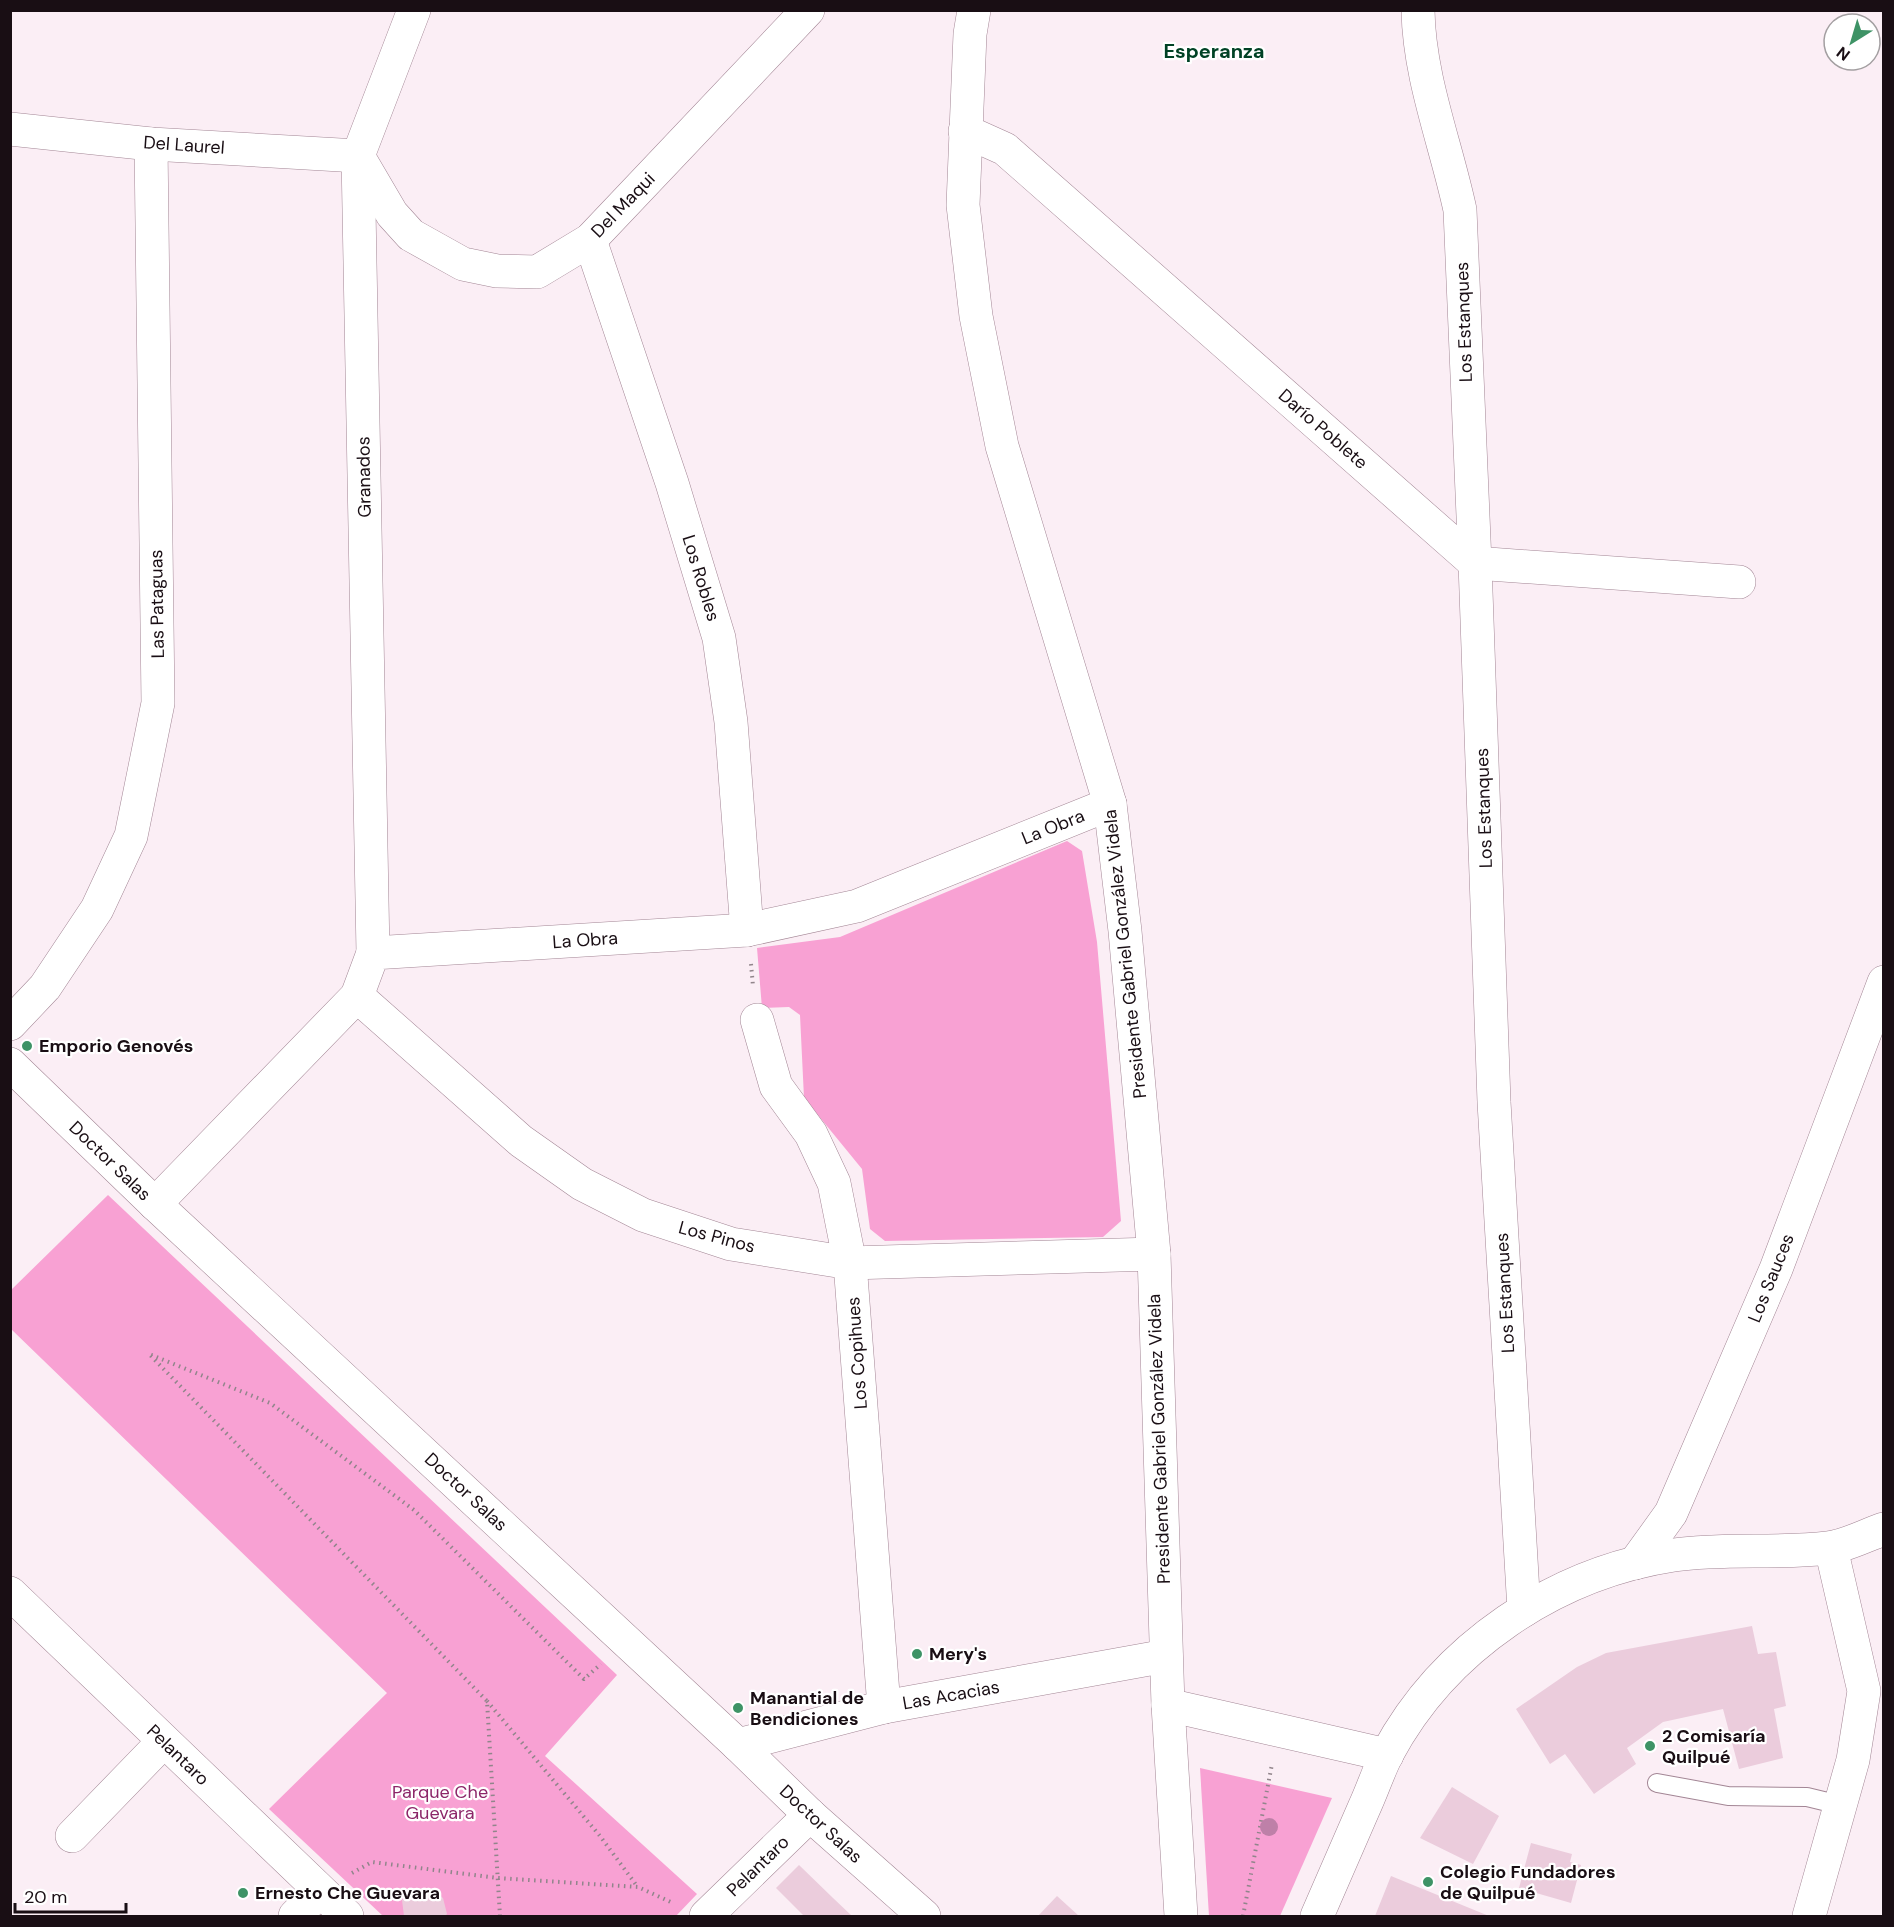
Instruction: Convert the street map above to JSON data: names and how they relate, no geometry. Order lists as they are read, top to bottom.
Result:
{
  "streets": {
    "street": [
      "Del Laurel",
      "Del Maqui",
      "Los Estanques",
      "Darío Poblete",
      "Granados",
      "Los Robles",
      "Las Pataguas",
      "La Obra",
      "Presidente Gabriel González Videla",
      "Doctor Salas",
      "Los Pinos",
      "Los Sauces",
      "Los Copihues",
      "Las Acacias",
      "Pelantaro"
    ]
  },
  "crossings": [
    ["Del Laurel", "Del Maqui"],
    ["Del Laurel", "Granados"],
    ["Del Laurel", "Las Pataguas"],
    ["Del Maqui", "Granados"],
    ["Del Maqui", "Los Robles"],
    ["Los Estanques", "Darío Poblete"],
    ["Darío Poblete", "Presidente Gabriel González Videla"],
    ["Granados", "La Obra"],
    ["Los Robles", "La Obra"],
    ["La Obra", "Presidente Gabriel González Videla"],
    ["Presidente Gabriel González Videla", "Los Pinos"],
    ["Presidente Gabriel González Videla", "Las Acacias"],
    ["Doctor Salas", "Las Acacias"],
    ["Doctor Salas", "Pelantaro"],
    ["Los Pinos", "Los Copihues"],
    ["Los Copihues", "Las Acacias"]
  ],
  "districts": ["Esperanza"],
  "parks": ["Parque Che Guevara"],
  "places": [
    "Emporio Genovés",
    "Mery's",
    "Manantial de Bendiciones",
    "2 Comisaría Quilpué",
    "Colegio Fundadores de Quilpué",
    "Ernesto Che Guevara"
  ],
  "scale_bar": "20 m",
  "north": "bottom left"
}
